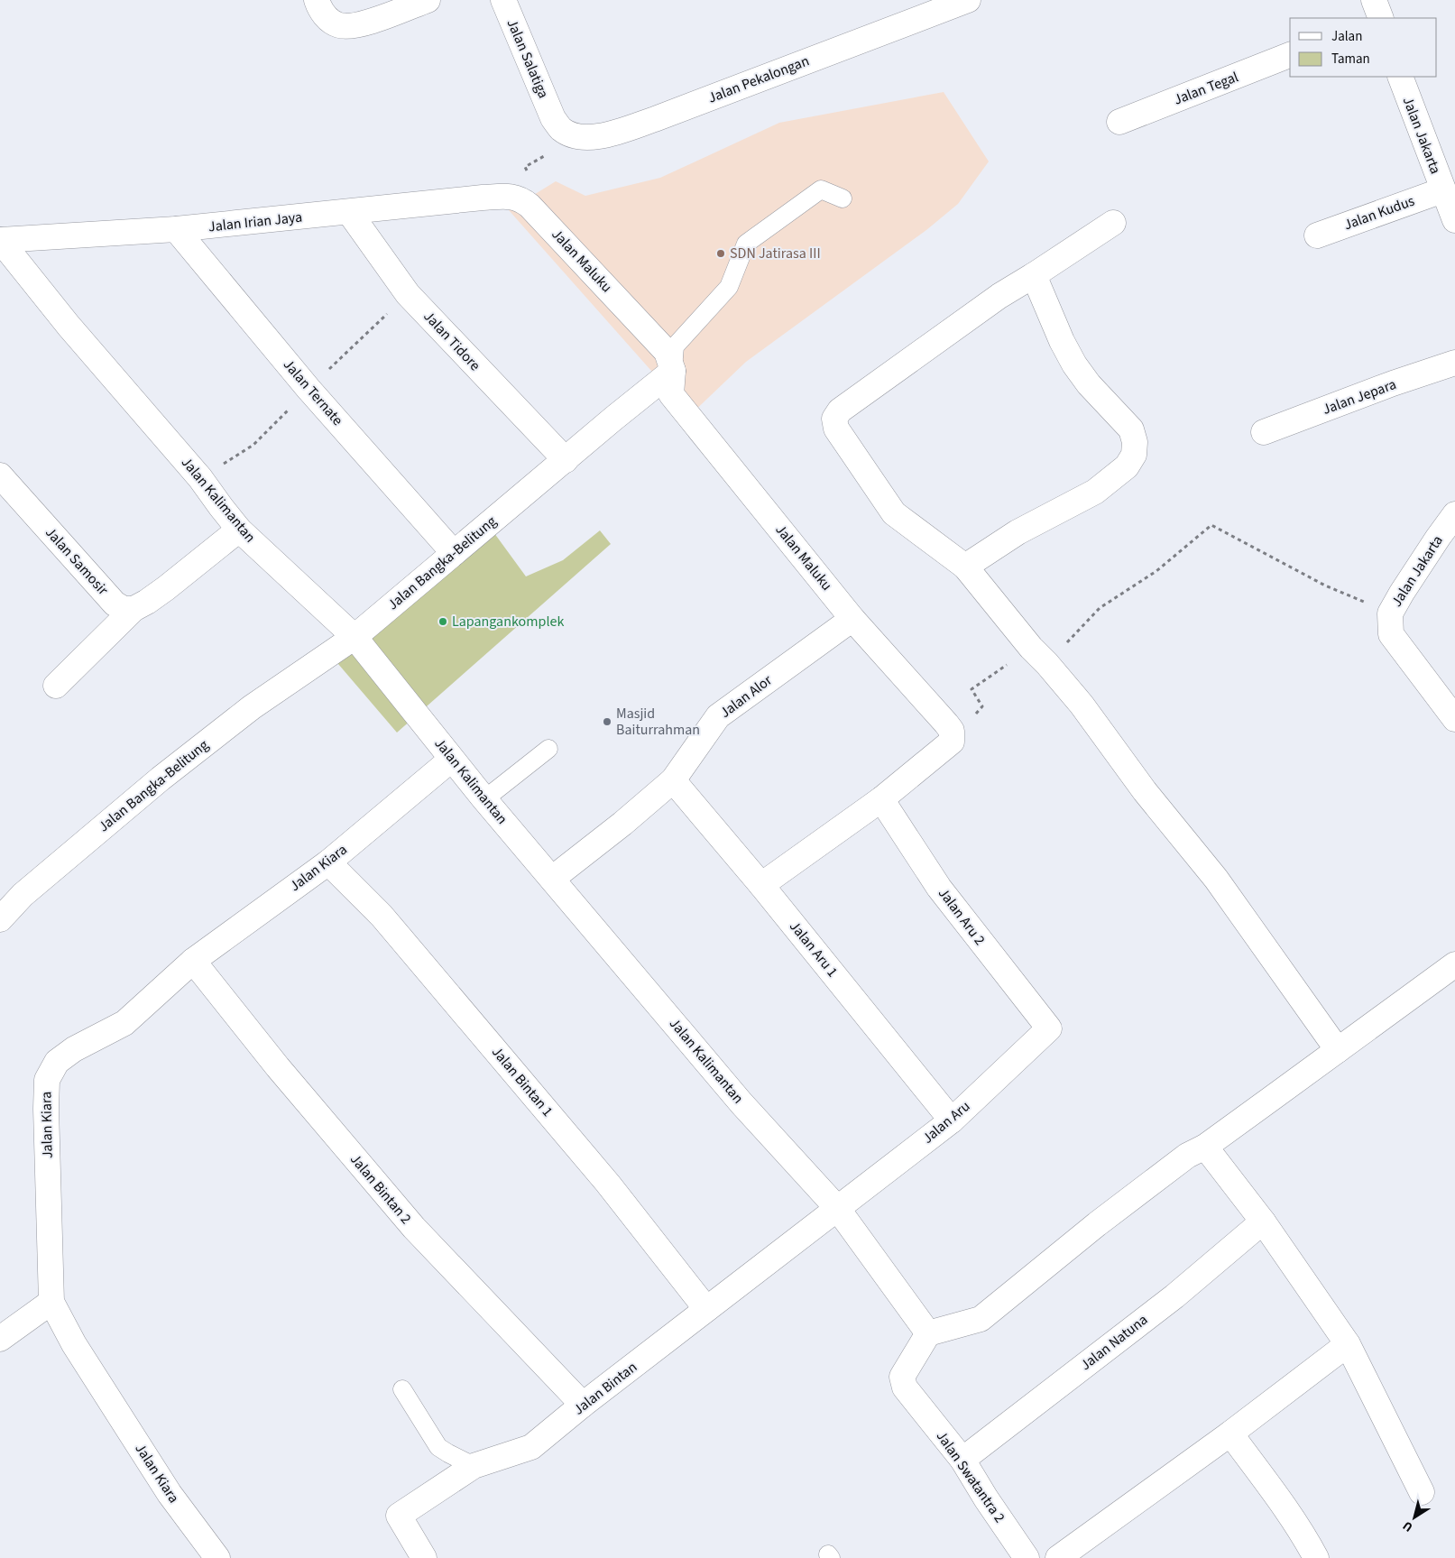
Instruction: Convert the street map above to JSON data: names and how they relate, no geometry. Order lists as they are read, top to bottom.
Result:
{
  "streets": {
    "street": [
      "Jalan Salatiga",
      "Jalan Pekalongan",
      "Jalan Tegal",
      "Jalan Jakarta",
      "Jalan Kudus",
      "Jalan Irian Jaya",
      "Jalan Maluku",
      "Jalan Tidore",
      "Jalan Ternate",
      "Jalan Jepara",
      "Jalan Kalimantan",
      "Jalan Samosir",
      "Jalan Bangka-Belitung",
      "Jalan Alor",
      "Jalan Kiara",
      "Jalan Aru 2",
      "Jalan Aru 1",
      "Jalan Bintan 1",
      "Jalan Aru",
      "Jalan Bintan 2",
      "Jalan Natuna",
      "Jalan Bintan",
      "Jalan Swatantra 2"
    ]
  },
  "crossings": [
    ["Jalan Salatiga", "Jalan Pekalongan"],
    ["Jalan Jakarta", "Jalan Kudus"],
    ["Jalan Irian Jaya", "Jalan Maluku"],
    ["Jalan Irian Jaya", "Jalan Tidore"],
    ["Jalan Irian Jaya", "Jalan Ternate"],
    ["Jalan Irian Jaya", "Jalan Kalimantan"],
    ["Jalan Maluku", "Jalan Bangka-Belitung"],
    ["Jalan Maluku", "Jalan Alor"],
    ["Jalan Tidore", "Jalan Bangka-Belitung"],
    ["Jalan Ternate", "Jalan Bangka-Belitung"],
    ["Jalan Kalimantan", "Jalan Bangka-Belitung"],
    ["Jalan Kalimantan", "Jalan Alor"],
    ["Jalan Kalimantan", "Jalan Kiara"],
    ["Jalan Kalimantan", "Jalan Aru"],
    ["Jalan Kalimantan", "Jalan Bintan"],
    ["Jalan Kalimantan", "Jalan Swatantra 2"],
    ["Jalan Alor", "Jalan Aru 1"],
    ["Jalan Kiara", "Jalan Bintan 1"],
    ["Jalan Kiara", "Jalan Bintan 2"],
    ["Jalan Aru 2", "Jalan Aru"],
    ["Jalan Aru 1", "Jalan Aru"],
    ["Jalan Bintan 1", "Jalan Bintan"],
    ["Jalan Aru", "Jalan Bintan"],
    ["Jalan Bintan 2", "Jalan Bintan"],
    ["Jalan Natuna", "Jalan Swatantra 2"]
  ],
  "places": ["SDN Jatirasa III", "Lapangankomplek", "Masjid Baiturrahman"],
  "legend": ["Jalan", "Taman"],
  "north": "bottom left"
}
